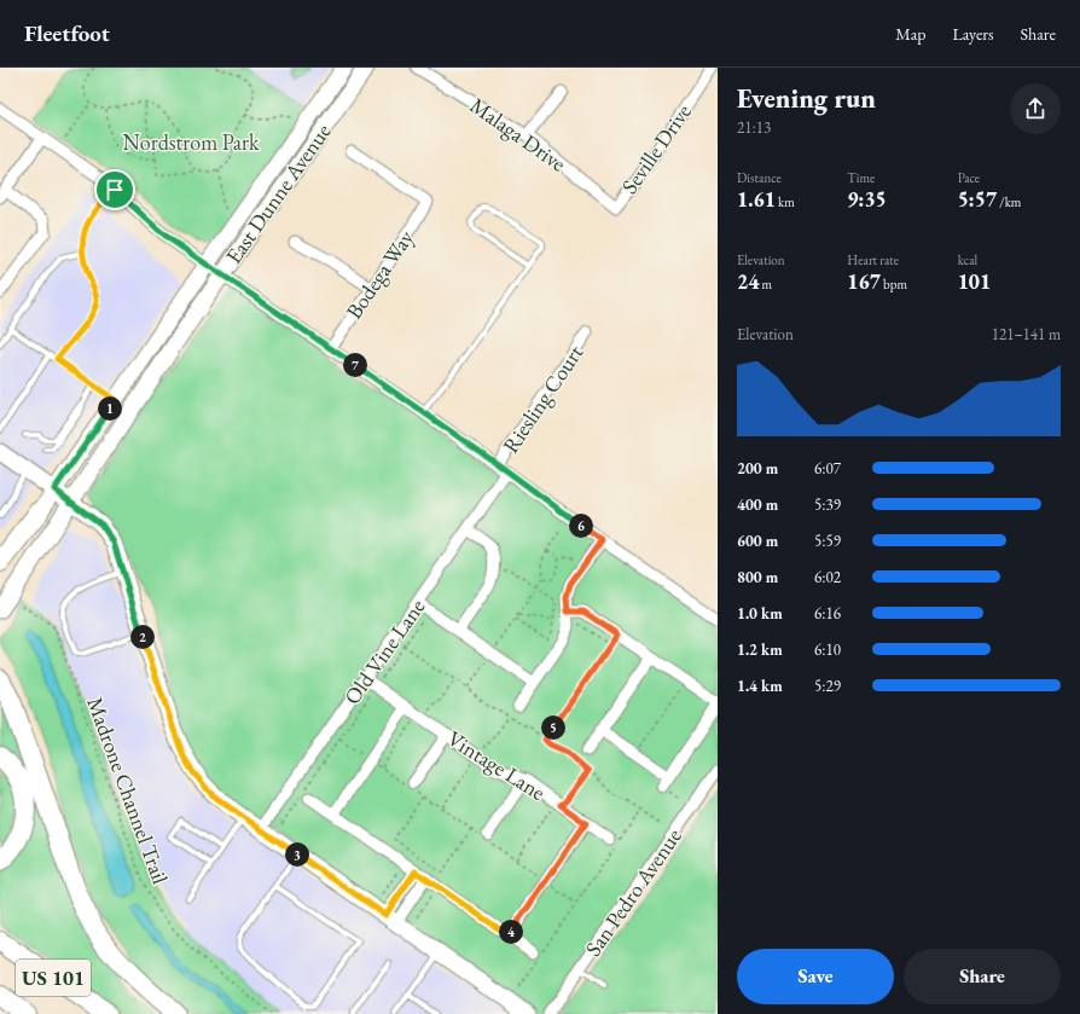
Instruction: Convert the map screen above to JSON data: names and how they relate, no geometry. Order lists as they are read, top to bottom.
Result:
{
  "streets": {
    "highway": ["US 101"],
    "main road": ["East Dunne Avenue"],
    "street": [
      "Malaga Drive",
      "Seville Drive",
      "Bodega Way",
      "Riesling Court",
      "Old Vine Lane",
      "Vintage Lane",
      "San Pedro Avenue"
    ],
    "path": ["Madrone Channel Trail"]
  },
  "crossings": [
    ["Malaga Drive", "Seville Drive"],
    ["Old Vine Lane", "Vintage Lane"]
  ],
  "parks": ["Nordstrom Park"],
  "page": {
    "header": "Fleetfoot",
    "nav": ["Map", "Layers", "Share"],
    "heading": ["Evening run", "21:13"],
    "stats": [
      ["Distance", "1.61 km"],
      ["Time", "9:35"],
      ["Pace", "5:57 /km"],
      ["Elevation", "24 m"],
      ["Heart rate", "167 bpm"],
      ["kcal", "101"]
    ],
    "chart": ["Elevation", "121–141 m"],
    "pins": [
      "7",
      "1",
      "6",
      "2",
      "5",
      "3",
      "4"
    ],
    "list": [
      {
        "name": "200 m",
        "note": "6:07"
      },
      {
        "name": "400 m",
        "note": "5:39"
      },
      {
        "name": "600 m",
        "note": "5:59"
      },
      {
        "name": "800 m",
        "note": "6:02"
      },
      {
        "name": "1.0 km",
        "note": "6:16"
      },
      {
        "name": "1.2 km",
        "note": "6:10"
      },
      {
        "name": "1.4 km",
        "note": "5:29"
      }
    ],
    "buttons": ["Save", "Share"]
  }
}
